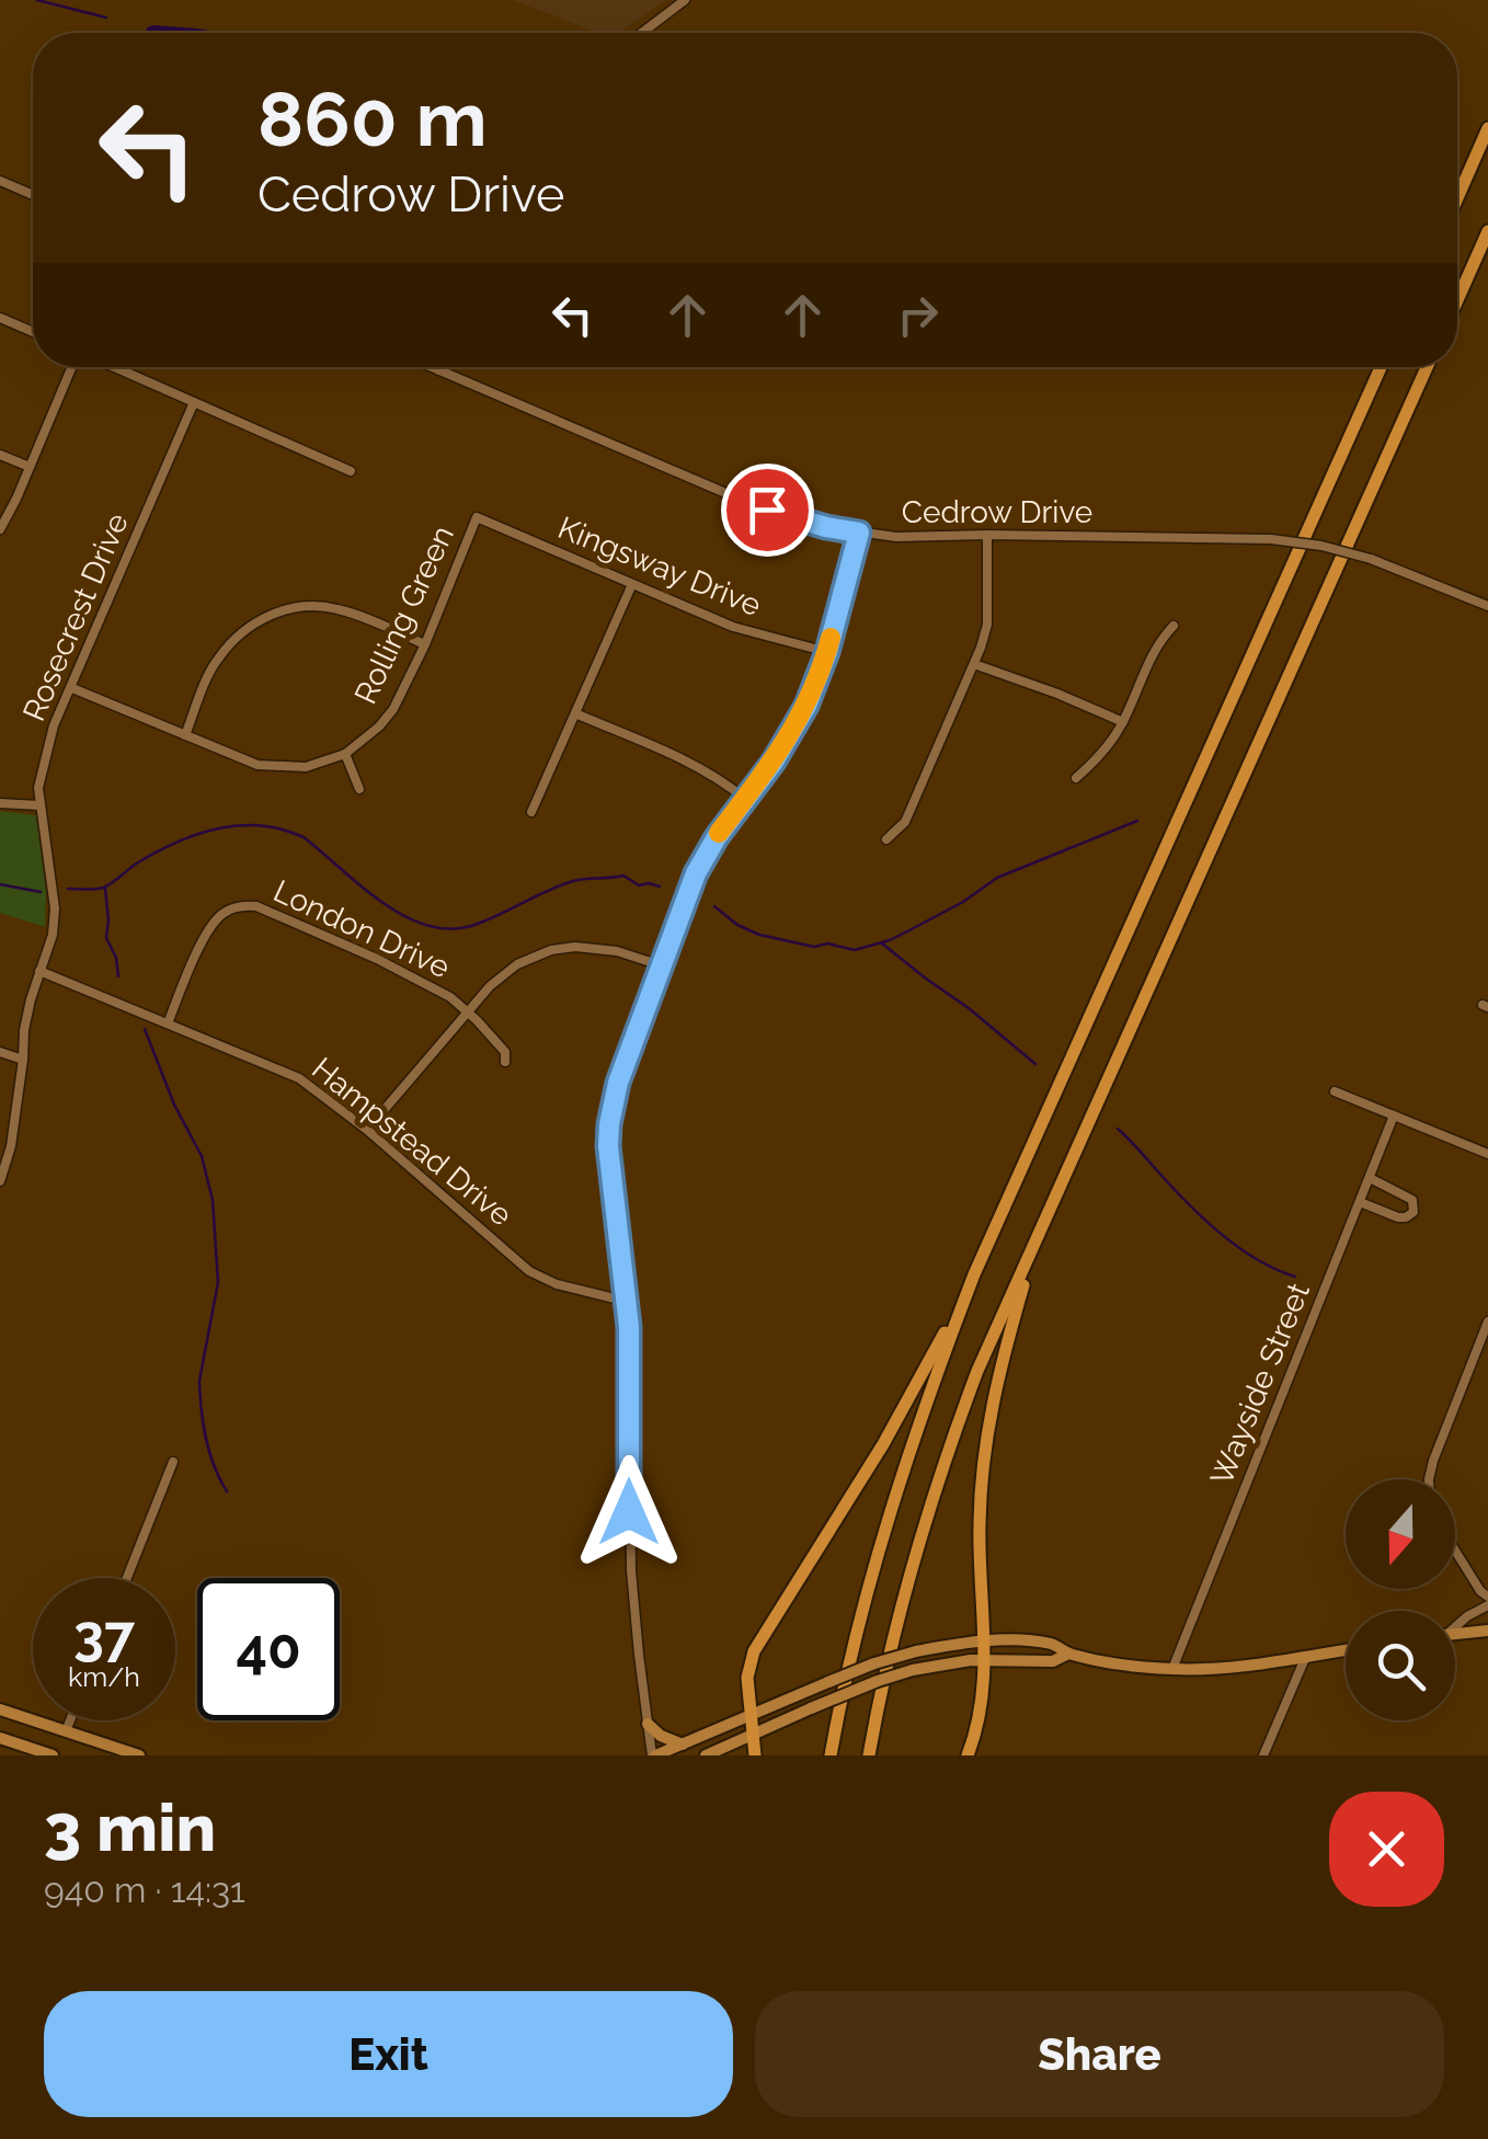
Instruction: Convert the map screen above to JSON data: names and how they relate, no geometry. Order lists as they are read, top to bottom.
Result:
{
  "streets": {
    "street": [
      "Cedrow Drive",
      "Kingsway Drive",
      "Rolling Green",
      "Rosecrest Drive",
      "London Drive",
      "Hampstead Drive",
      "Wayside Street"
    ]
  },
  "crossings": [
    ["Kingsway Drive", "Rolling Green"],
    ["Rolling Green", "Rosecrest Drive"],
    ["Rosecrest Drive", "Hampstead Drive"],
    ["London Drive", "Hampstead Drive"]
  ],
  "north": "bottom",
  "page": {
    "turn": ["860 m", "Cedrow Drive"],
    "speed": "37 km/h",
    "limit": "40",
    "heading": ["3 min", "940 m · 14:31"],
    "buttons": ["Exit", "Share"]
  }
}
